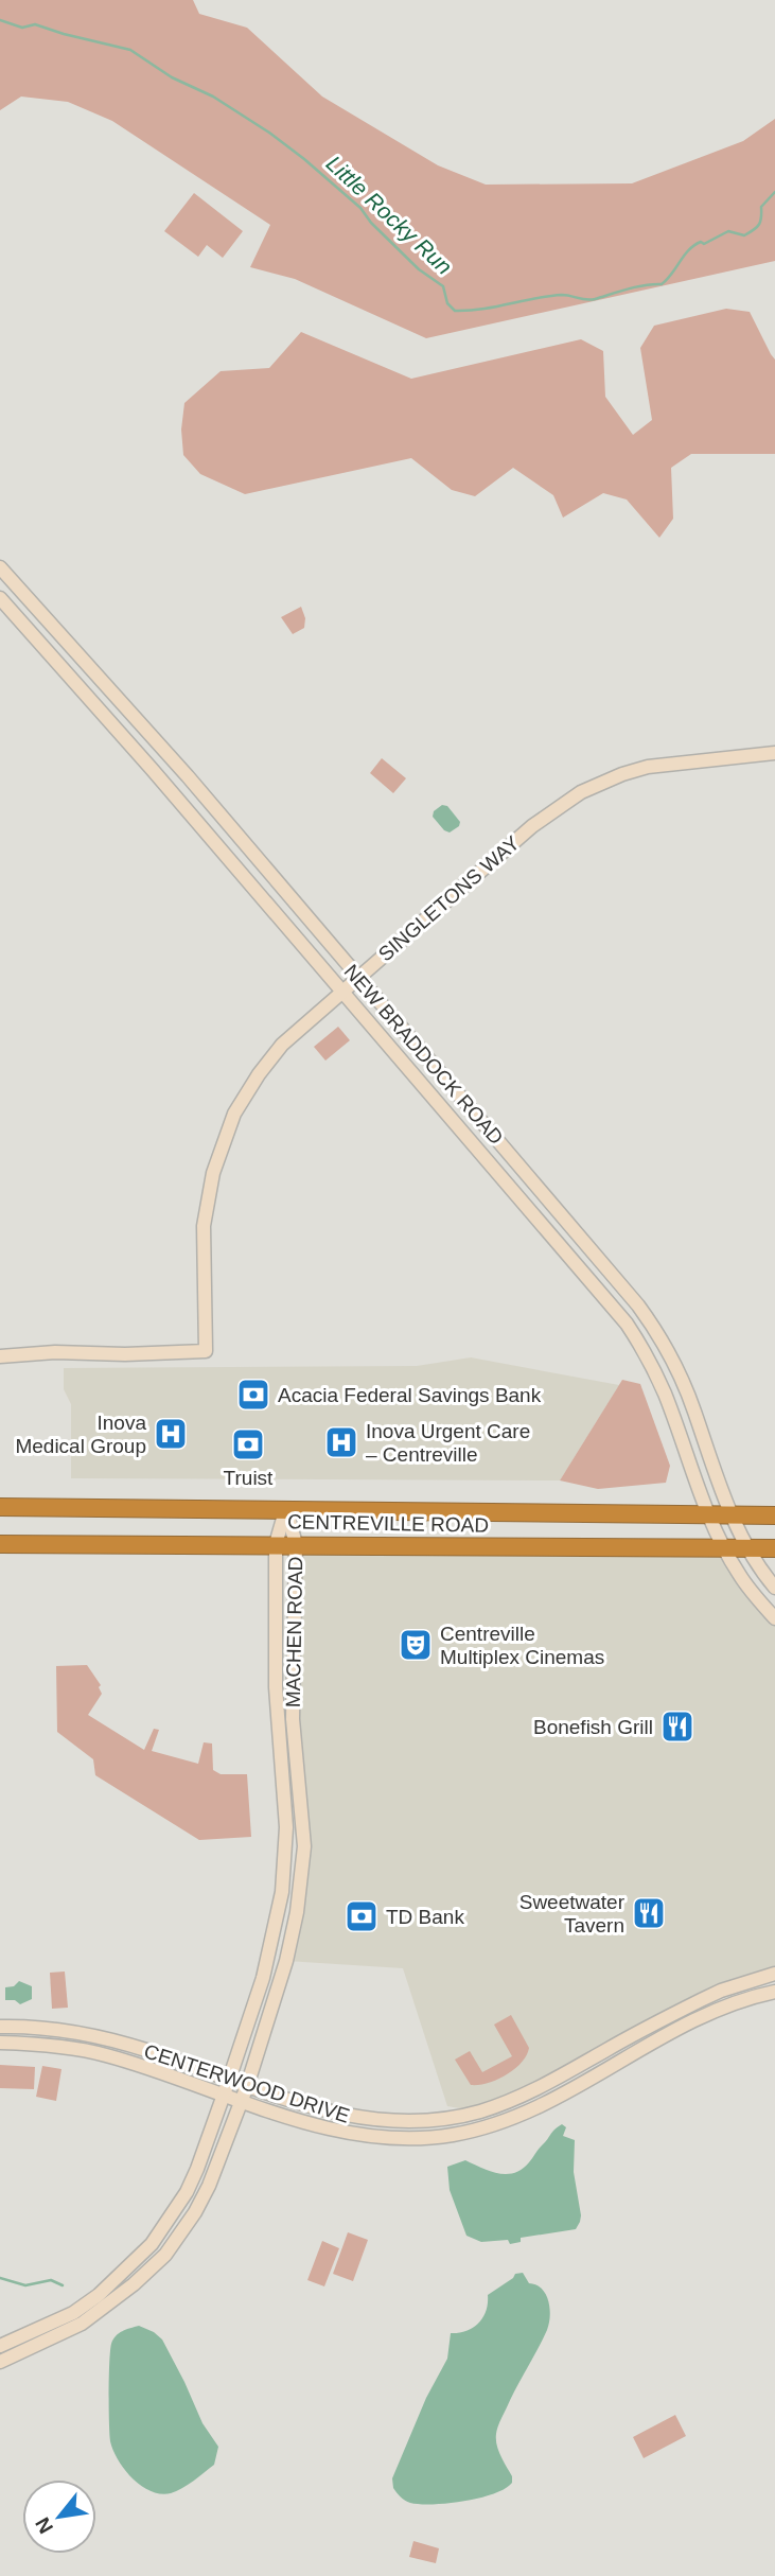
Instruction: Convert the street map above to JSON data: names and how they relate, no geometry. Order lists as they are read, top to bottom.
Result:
{
  "streets": {
    "highway": ["CENTREVILLE ROAD"],
    "street": [
      "SINGLETONS WAY",
      "NEW BRADDOCK ROAD",
      "MACHEN ROAD",
      "CENTERWOOD DRIVE"
    ]
  },
  "crossings": [
    ["SINGLETONS WAY", "NEW BRADDOCK ROAD"],
    ["NEW BRADDOCK ROAD", "CENTREVILLE ROAD"],
    ["CENTREVILLE ROAD", "MACHEN ROAD"],
    ["MACHEN ROAD", "CENTERWOOD DRIVE"]
  ],
  "water": ["Little Rocky Run"],
  "places": {
    "bank": ["Acacia Federal Savings Bank", "Truist", "TD Bank"],
    "hospital": ["Inova Medical Group", "Inova Urgent Care – Centreville"],
    "theatre": ["Centreville Multiplex Cinemas"],
    "restaurant": ["Bonefish Grill", "Sweetwater Tavern"]
  },
  "north": "bottom left"
}
